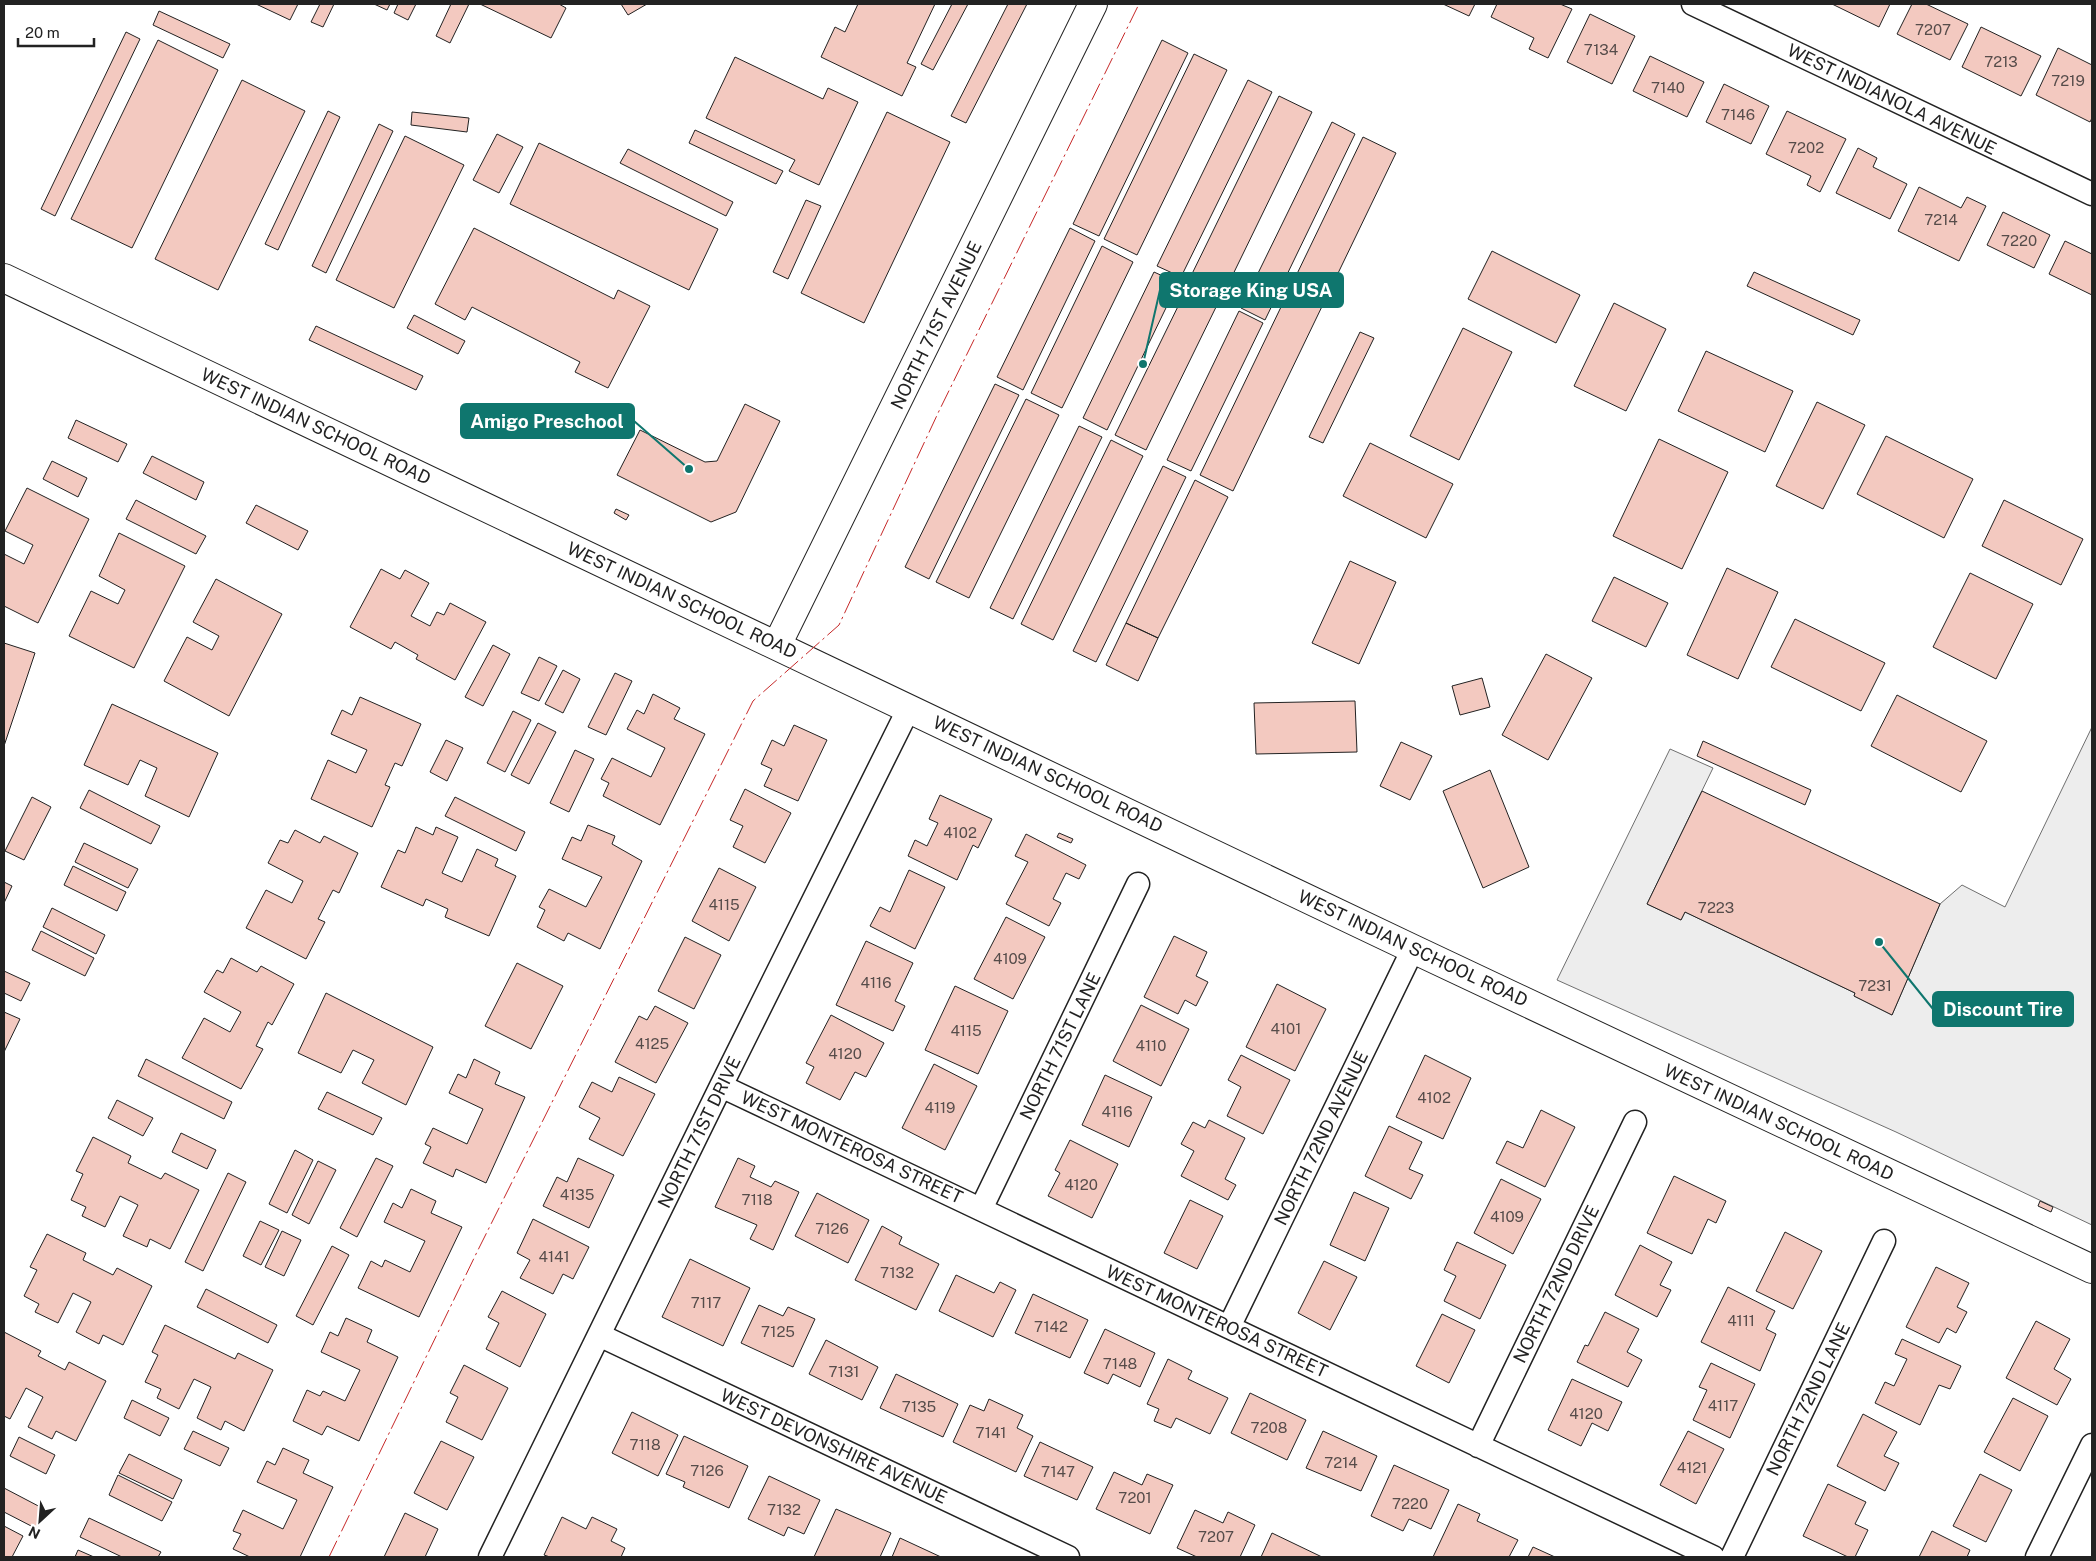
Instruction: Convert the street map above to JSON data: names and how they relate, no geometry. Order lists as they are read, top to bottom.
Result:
{
  "streets": {
    "main road": ["NORTH 71ST AVENUE", "WEST INDIAN SCHOOL ROAD"],
    "street": [
      "WEST INDIANOLA AVENUE",
      "NORTH 71ST LANE",
      "NORTH 71ST DRIVE",
      "NORTH 72ND AVENUE",
      "WEST MONTEROSA STREET",
      "NORTH 72ND DRIVE",
      "NORTH 72ND LANE",
      "WEST DEVONSHIRE AVENUE"
    ]
  },
  "crossings": [
    ["NORTH 71ST AVENUE", "WEST INDIAN SCHOOL ROAD"],
    ["WEST INDIAN SCHOOL ROAD", "NORTH 71ST DRIVE"],
    ["WEST INDIAN SCHOOL ROAD", "NORTH 72ND AVENUE"],
    ["NORTH 71ST LANE", "WEST MONTEROSA STREET"],
    ["NORTH 71ST DRIVE", "WEST MONTEROSA STREET"],
    ["NORTH 71ST DRIVE", "WEST DEVONSHIRE AVENUE"],
    ["NORTH 72ND AVENUE", "WEST MONTEROSA STREET"],
    ["WEST MONTEROSA STREET", "NORTH 72ND DRIVE"]
  ],
  "places": ["Storage King USA", "Amigo Preschool", "Discount Tire"],
  "house_numbers": [
    "7207",
    "7134",
    "7213",
    "7219",
    "7140",
    "7146",
    "7202",
    "7214",
    "7220",
    "4102",
    "4115",
    "7223",
    "4109",
    "4116",
    "7231",
    "4101",
    "4115",
    "4125",
    "4110",
    "4120",
    "4102",
    "4119",
    "4116",
    "4120",
    "4135",
    "7118",
    "4109",
    "7126",
    "4141",
    "7132",
    "7117",
    "4111",
    "7142",
    "7125",
    "7148",
    "7131",
    "4117",
    "7135",
    "4120",
    "7208",
    "7141",
    "7118",
    "7214",
    "4121",
    "7126",
    "7147",
    "7201",
    "7220",
    "7132",
    "7207"
  ],
  "scale_bar": "20 m",
  "north": "bottom left"
}
